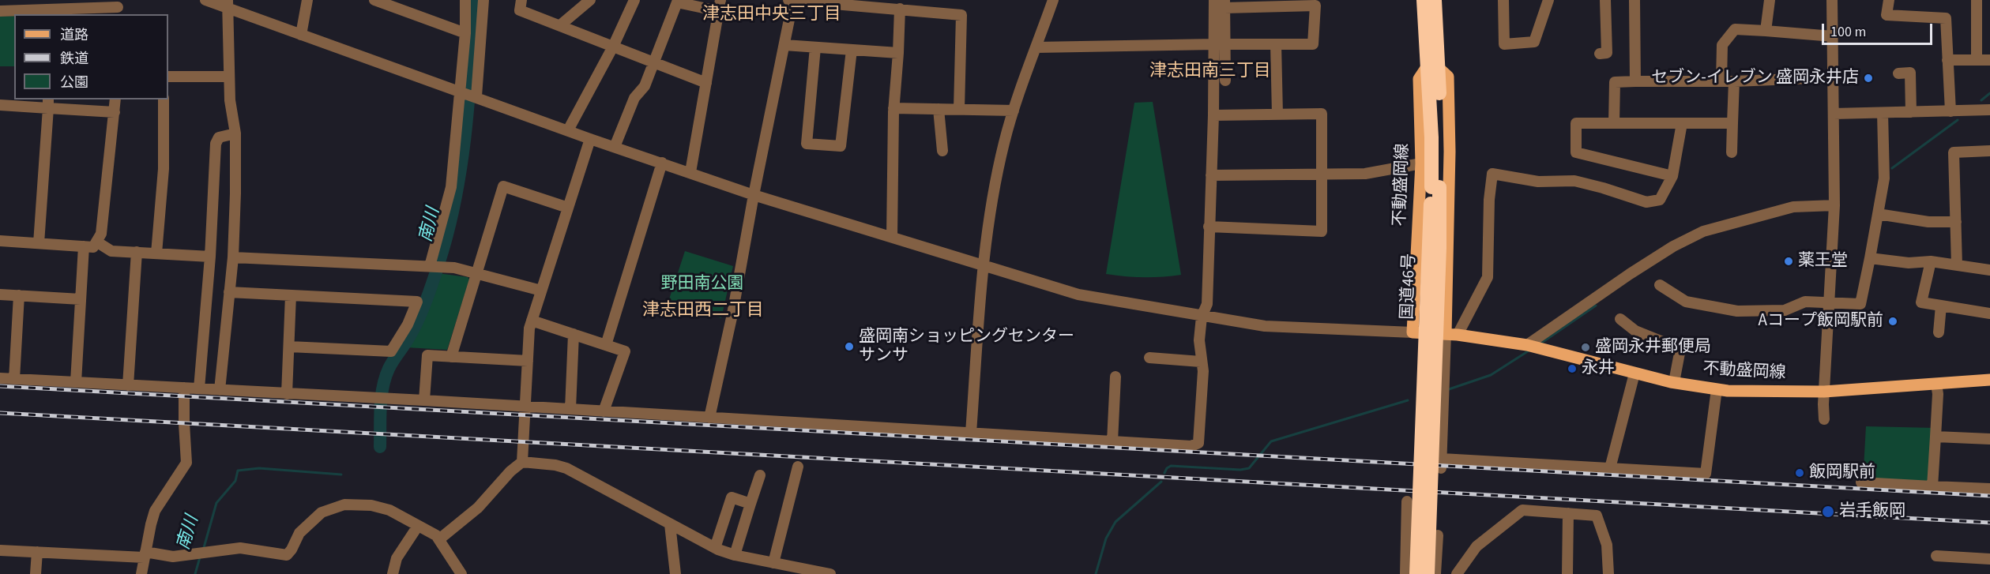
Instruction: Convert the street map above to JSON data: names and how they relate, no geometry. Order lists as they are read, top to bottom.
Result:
{
  "streets": {
    "highway": ["国道46号"],
    "main road": ["不動盛岡線"]
  },
  "crossings": [
    ["不動盛岡線", "国道46号"]
  ],
  "districts": ["津志田中央三丁目", "津志田南三丁目", "津志田西二丁目"],
  "water": ["南川"],
  "parks": ["野田南公園"],
  "places": [
    "セブン-イレブン 盛岡永井店",
    "薬王堂",
    "Aコープ飯岡駅前",
    "盛岡南ショッピングセンター サンサ",
    "盛岡永井郵便局",
    "永井",
    "飯岡駅前",
    "岩手飯岡"
  ],
  "legend": ["道路", "鉄道", "公園"],
  "scale_bar": "100 m"
}
